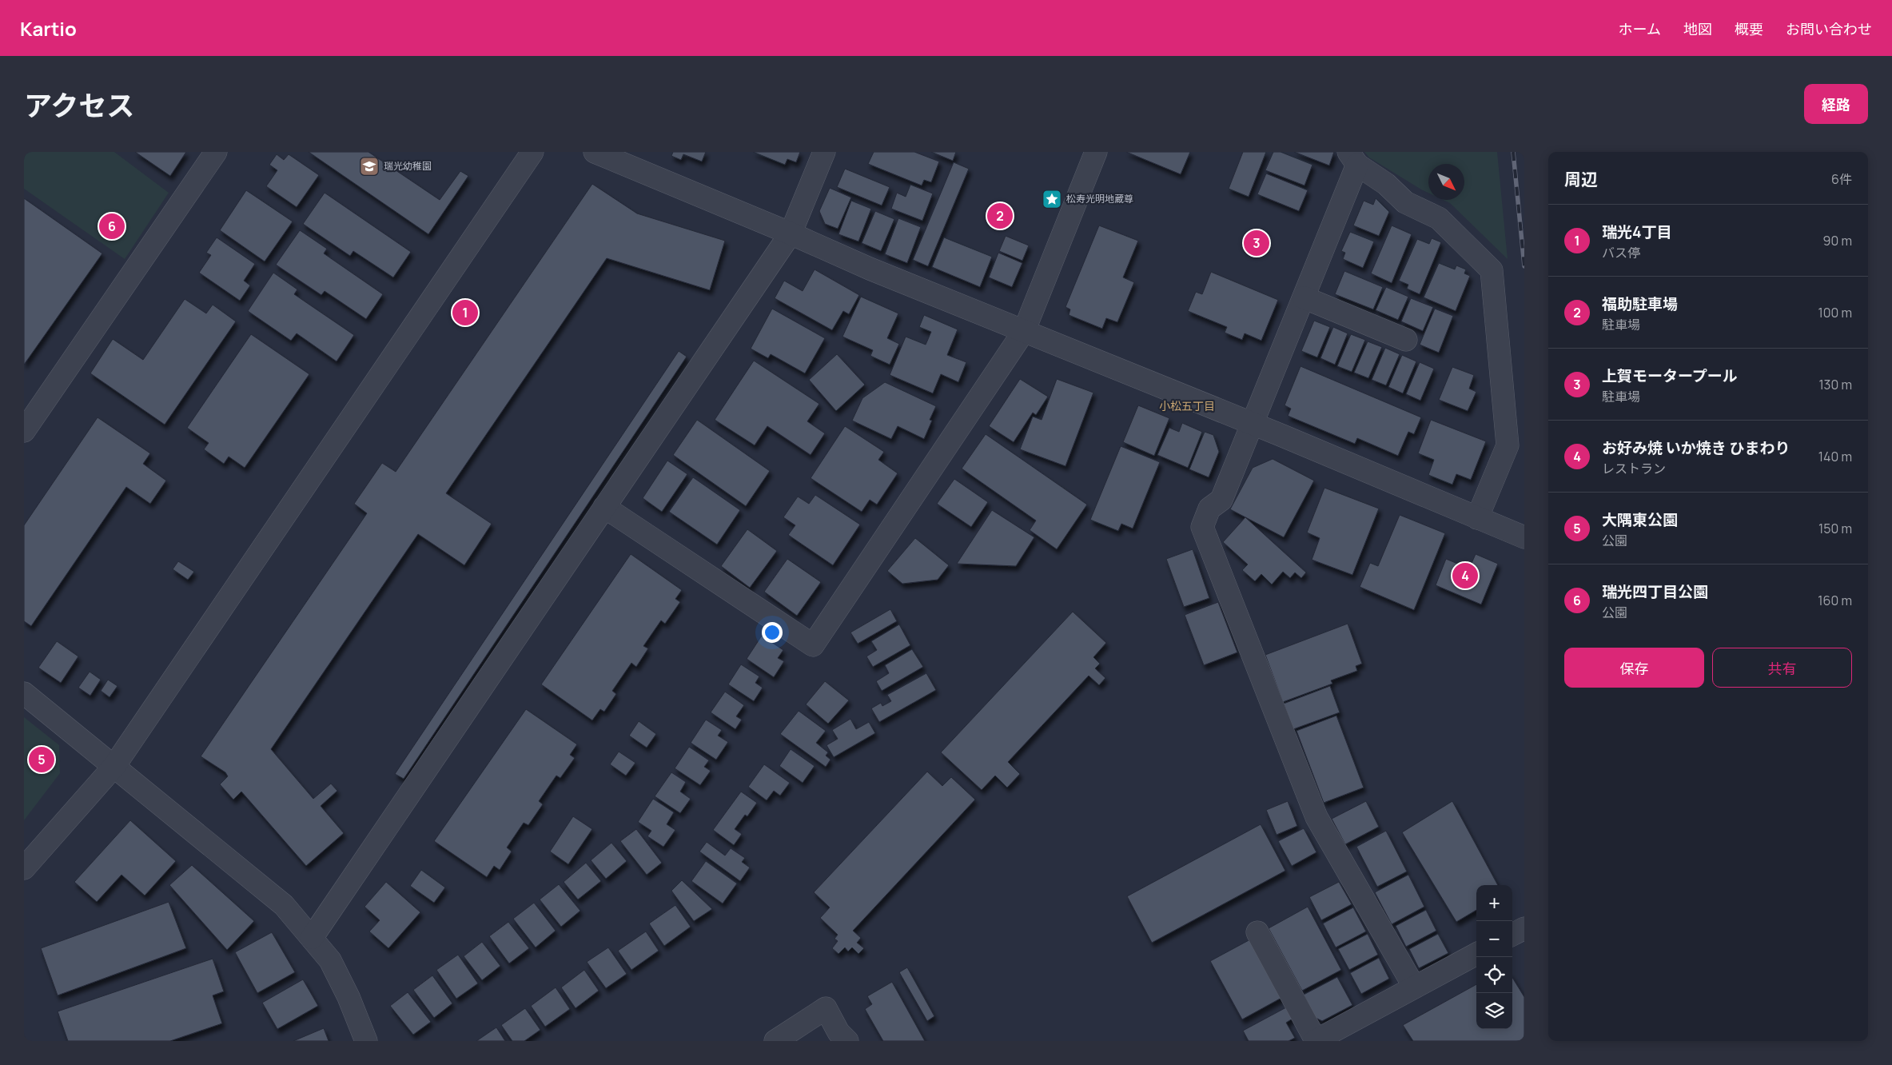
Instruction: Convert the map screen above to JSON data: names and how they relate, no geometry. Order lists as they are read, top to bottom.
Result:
{
  "districts": ["小松五丁目"],
  "places": {
    "school or university": ["瑞光幼稚園"],
    "place": ["松寿光明地蔵尊"]
  },
  "north": "bottom right",
  "page": {
    "header": "Kartio",
    "nav": [
      "ホーム",
      "地図",
      "概要",
      "お問い合わせ"
    ],
    "title": "アクセス",
    "buttons": [
      "経路",
      ["保存", "共有"]
    ],
    "heading": ["周辺", "6件"],
    "pins": [
      "2",
      "6",
      "3",
      "1",
      "4",
      "5"
    ],
    "list": [
      {
        "mark": "1",
        "name": "瑞光4丁目",
        "note": "バス停",
        "value": "90 m"
      },
      {
        "mark": "2",
        "name": "福助駐車場",
        "note": "駐車場",
        "value": "100 m"
      },
      {
        "mark": "3",
        "name": "上賀モータープール",
        "note": "駐車場",
        "value": "130 m"
      },
      {
        "mark": "4",
        "name": "お好み焼 いか焼き ひまわり",
        "note": "レストラン",
        "value": "140 m"
      },
      {
        "mark": "5",
        "name": "大隅東公園",
        "note": "公園",
        "value": "150 m"
      },
      {
        "mark": "6",
        "name": "瑞光四丁目公園",
        "note": "公園",
        "value": "160 m"
      }
    ],
    "map_buttons": ["+", "−"]
  }
}
